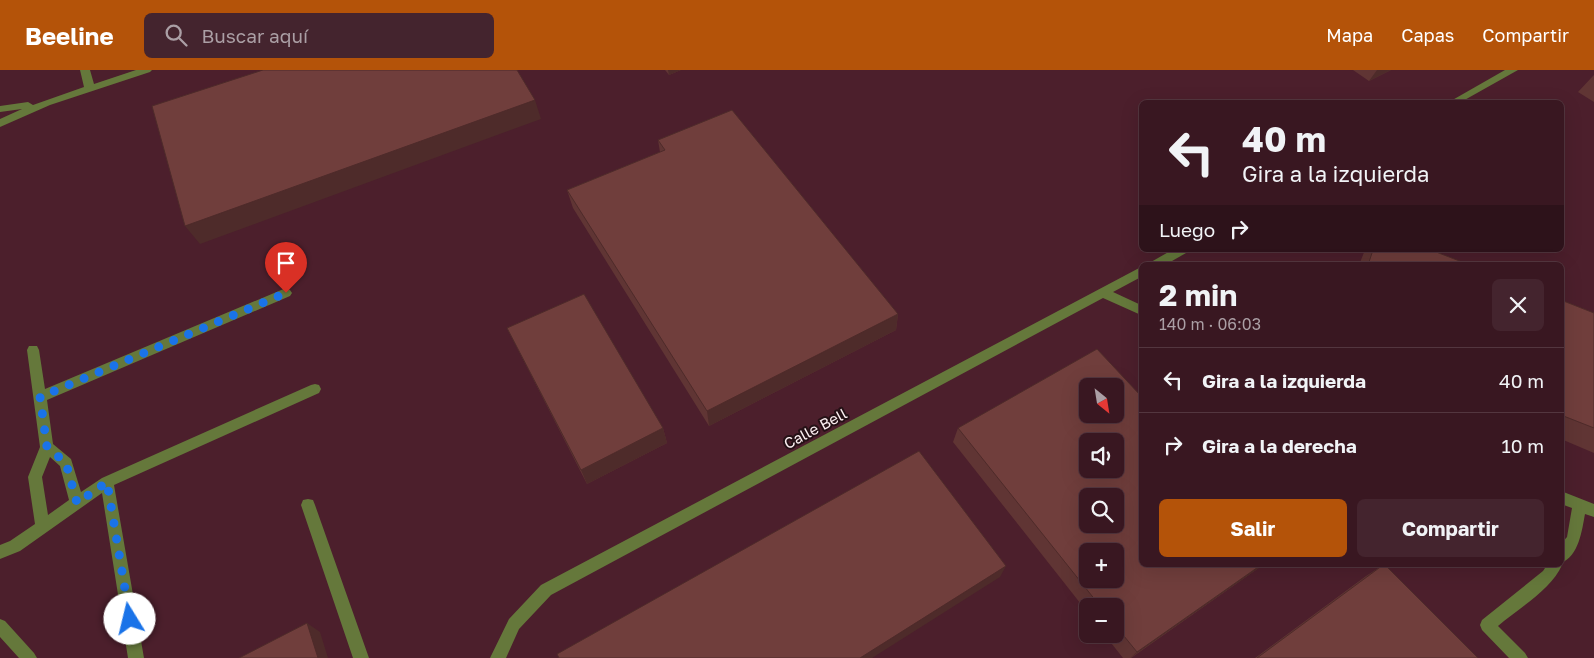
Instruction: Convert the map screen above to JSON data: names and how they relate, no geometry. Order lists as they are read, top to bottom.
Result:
{
  "streets": {
    "street": ["Calle Bell"]
  },
  "north": "bottom right",
  "page": {
    "header": "Beeline",
    "search": "Buscar aquí",
    "nav": ["Mapa", "Capas", "Compartir"],
    "turn": ["40 m", "Gira a la izquierda"],
    "then": "Luego",
    "heading": ["2 min", "140 m · 06:03"],
    "list": [
      {
        "name": "Gira a la izquierda",
        "value": "40 m"
      },
      {
        "name": "Gira a la derecha",
        "value": "10 m"
      }
    ],
    "map_buttons": ["+", "−"],
    "buttons": ["Salir", "Compartir"]
  }
}
